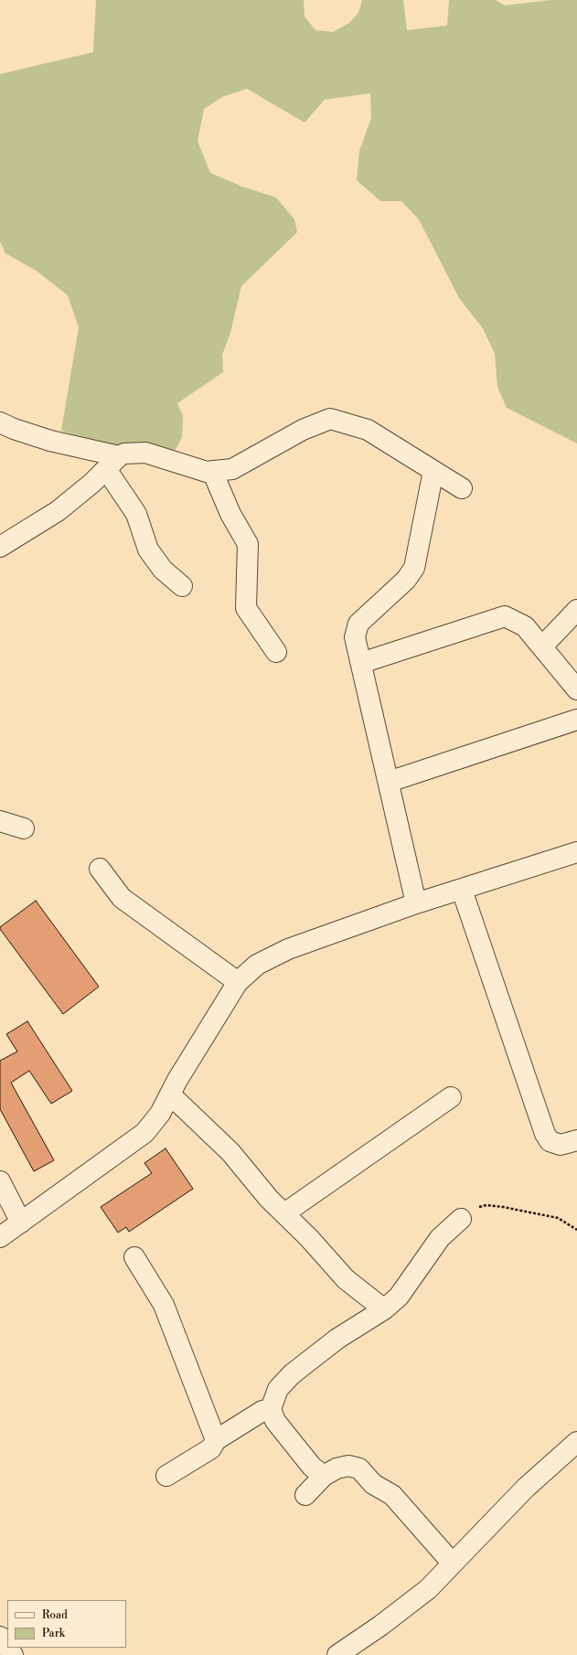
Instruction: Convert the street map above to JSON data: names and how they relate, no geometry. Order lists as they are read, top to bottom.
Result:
{
  "legend": ["Road", "Park"]
}
